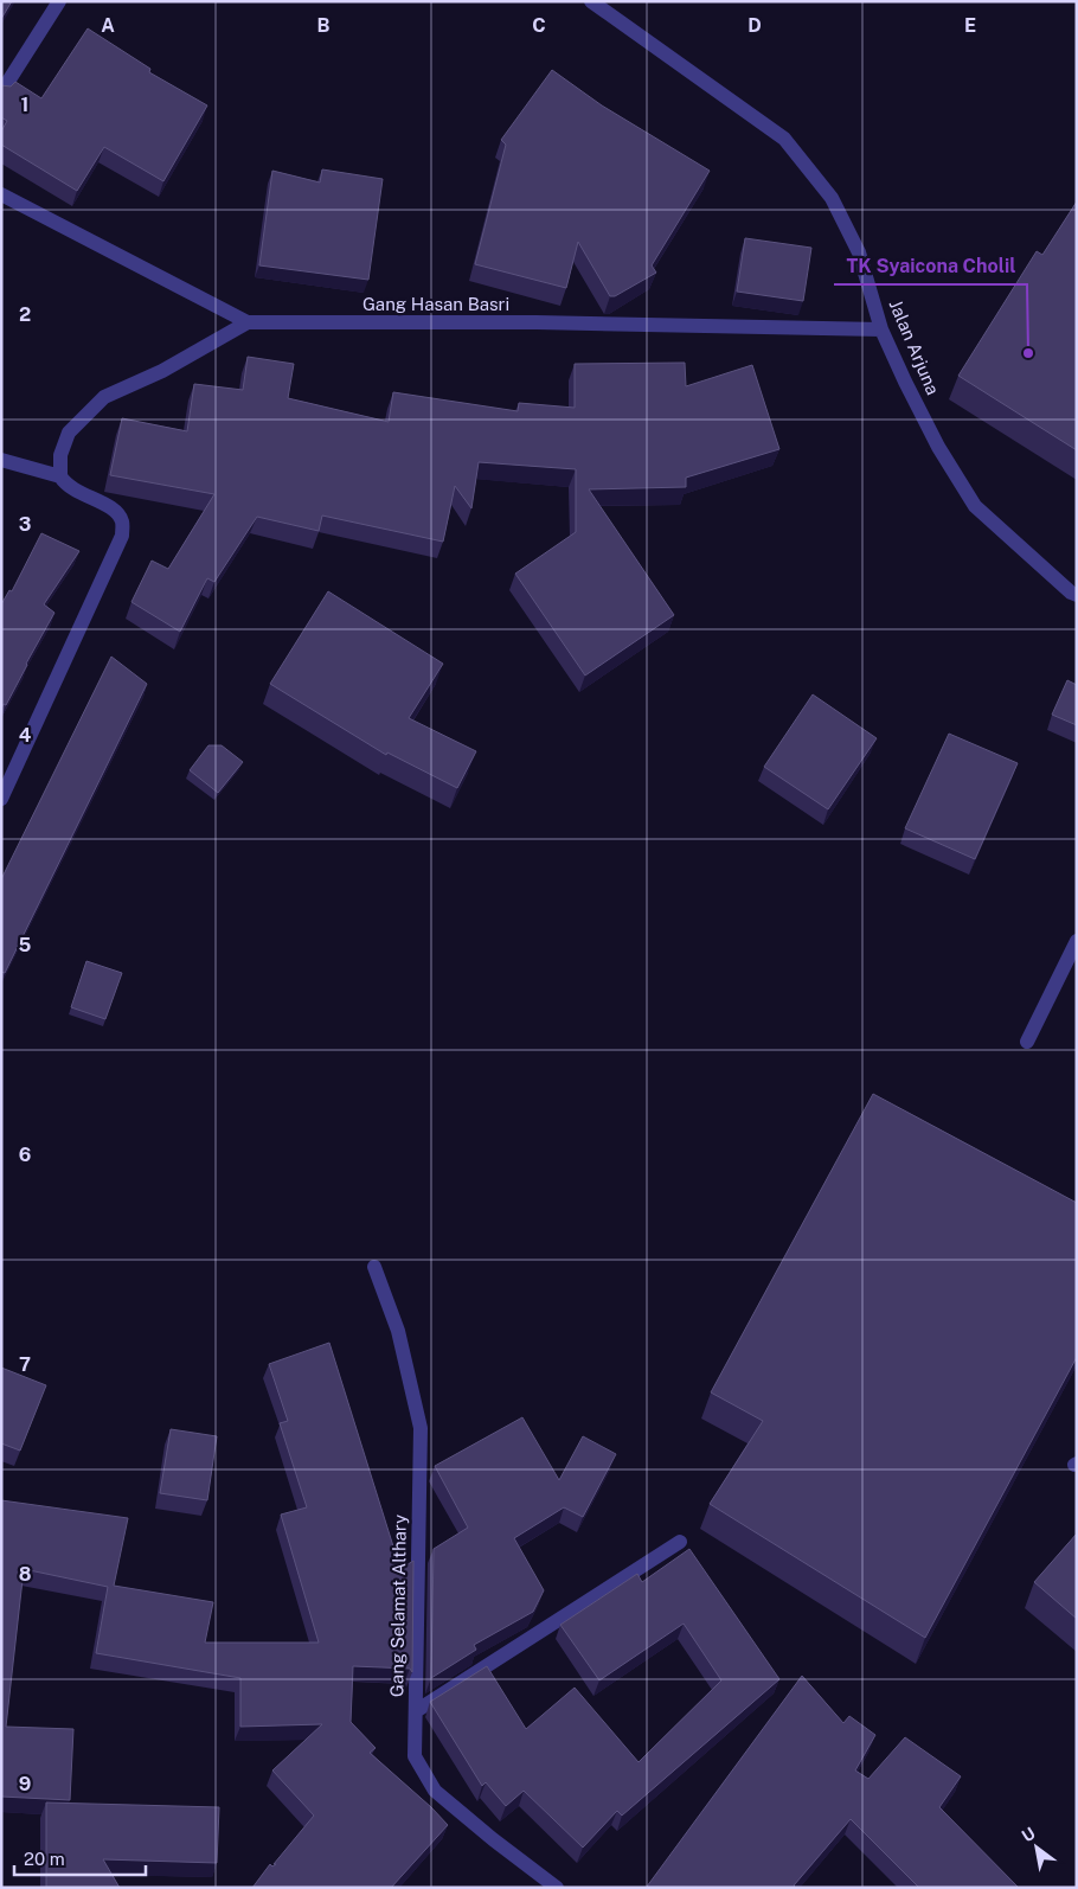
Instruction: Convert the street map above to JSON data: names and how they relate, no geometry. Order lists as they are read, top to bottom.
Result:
{
  "streets": {
    "street": ["Gang Hasan Basri", "Jalan Arjuna", "Gang Selamat Althary"]
  },
  "crossings": [
    ["Gang Hasan Basri", "Jalan Arjuna"]
  ],
  "places": ["TK Syaicona Cholil"],
  "scale_bar": "20 m",
  "north": "top left",
  "grid": {
    "columns": [
      "A",
      "B",
      "C",
      "D",
      "E"
    ],
    "rows": [
      "1",
      "2",
      "3",
      "4",
      "5",
      "6",
      "7",
      "8",
      "9"
    ]
  }
}
